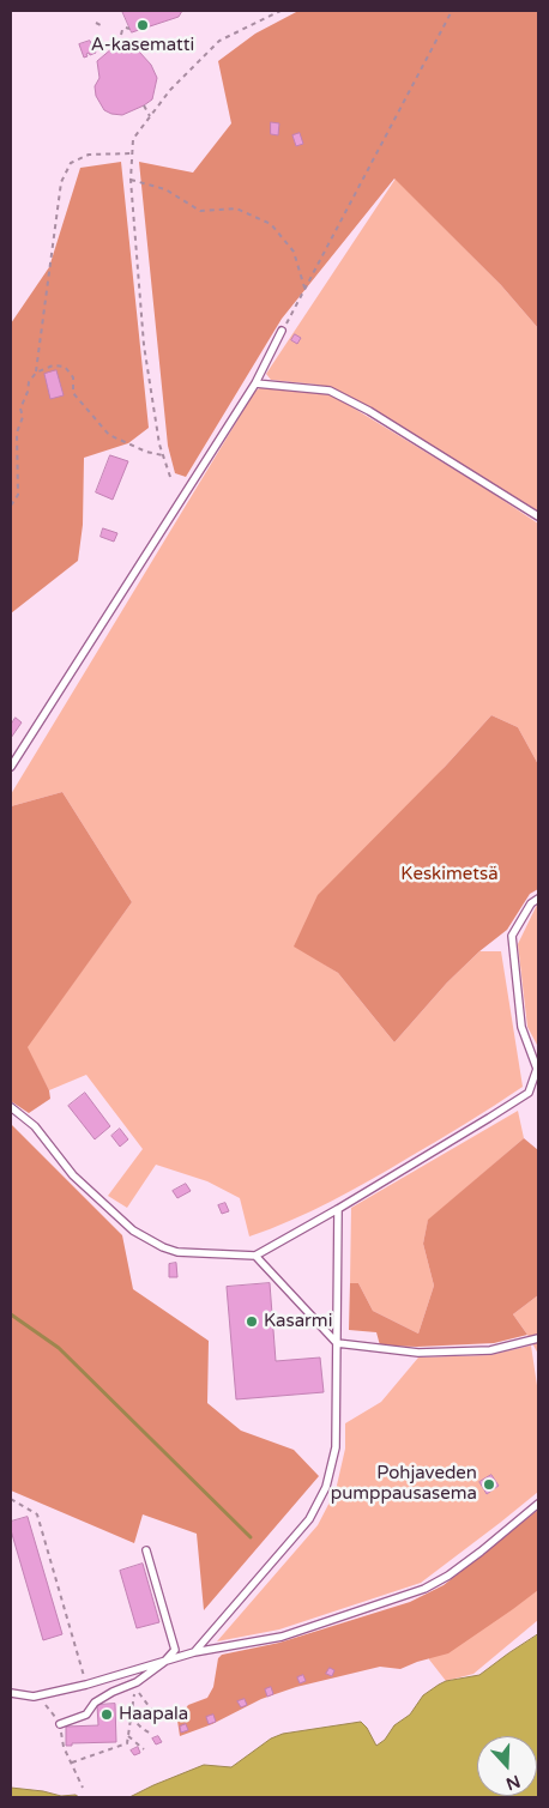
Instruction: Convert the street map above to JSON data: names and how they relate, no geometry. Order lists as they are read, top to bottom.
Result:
{
  "parks": ["Keskimetsä"],
  "places": [
    "A-kasematti",
    "Kasarmi",
    "Pohjaveden pumppausasema",
    "Haapala"
  ],
  "north": "bottom"
}
